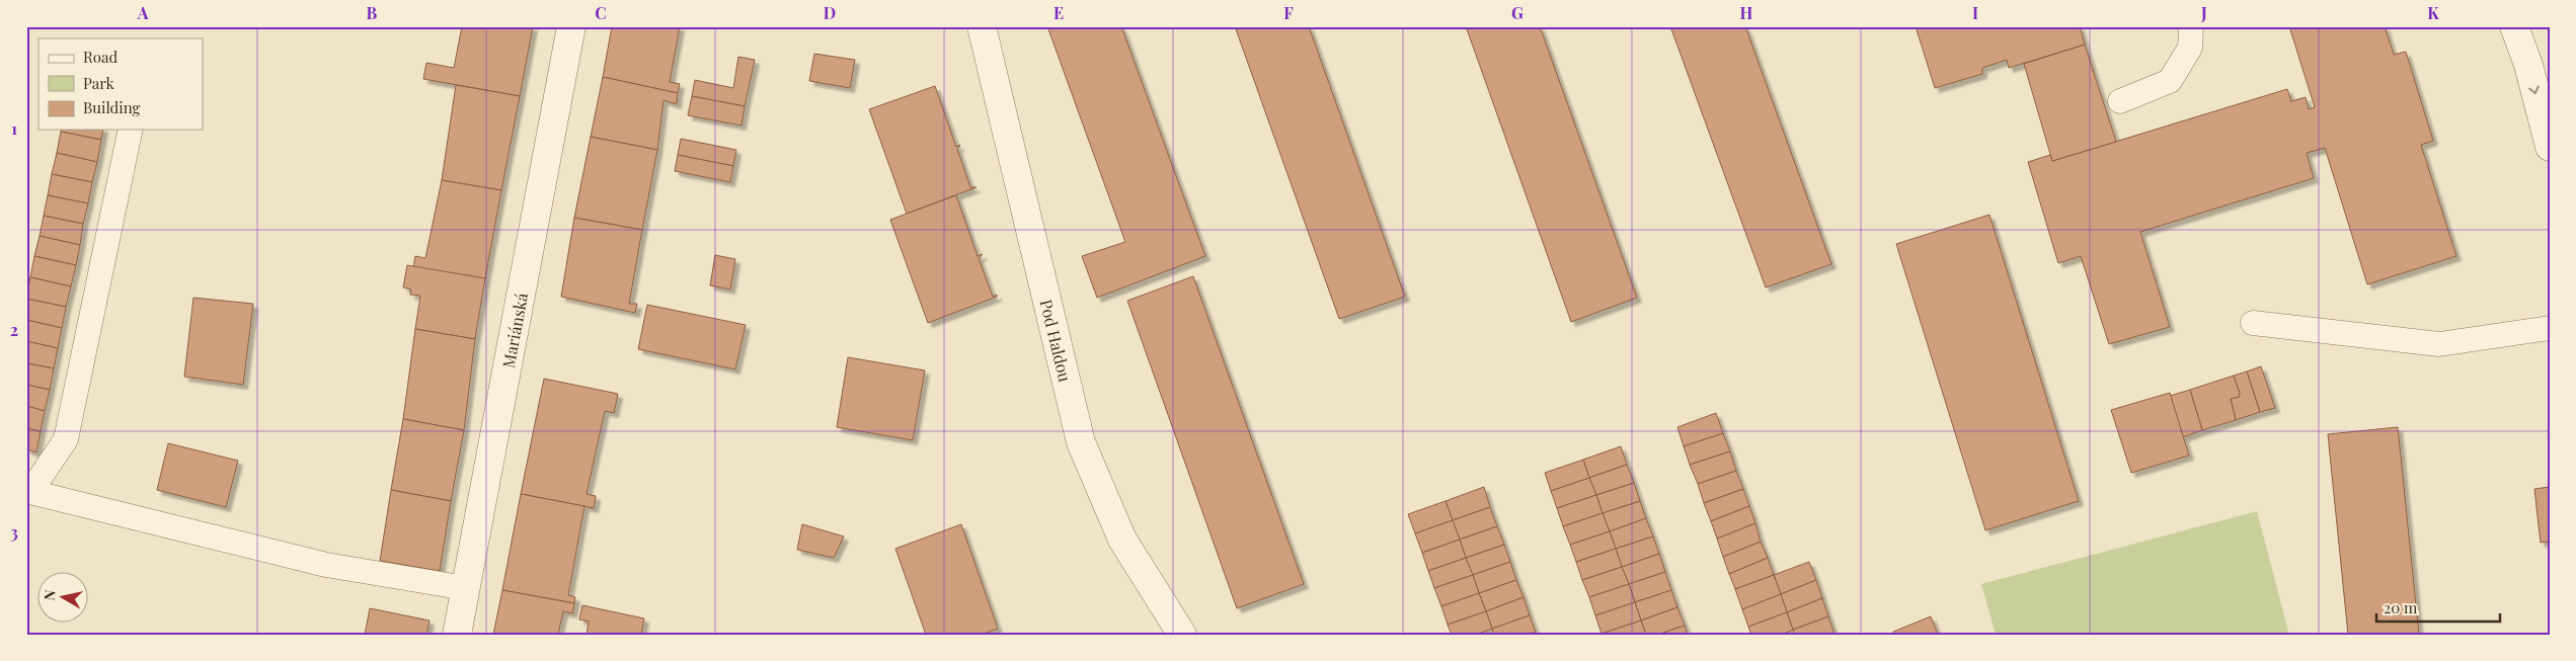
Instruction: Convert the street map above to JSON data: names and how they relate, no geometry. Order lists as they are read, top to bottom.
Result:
{
  "streets": {
    "street": ["Mariánská", "Pod Haldou"]
  },
  "legend": ["Road", "Park", "Building"],
  "scale_bar": "20 m",
  "north": "left",
  "grid": {
    "columns": [
      "A",
      "B",
      "C",
      "D",
      "E",
      "F",
      "G",
      "H",
      "I",
      "J",
      "K"
    ],
    "rows": ["1", "2", "3"]
  }
}
